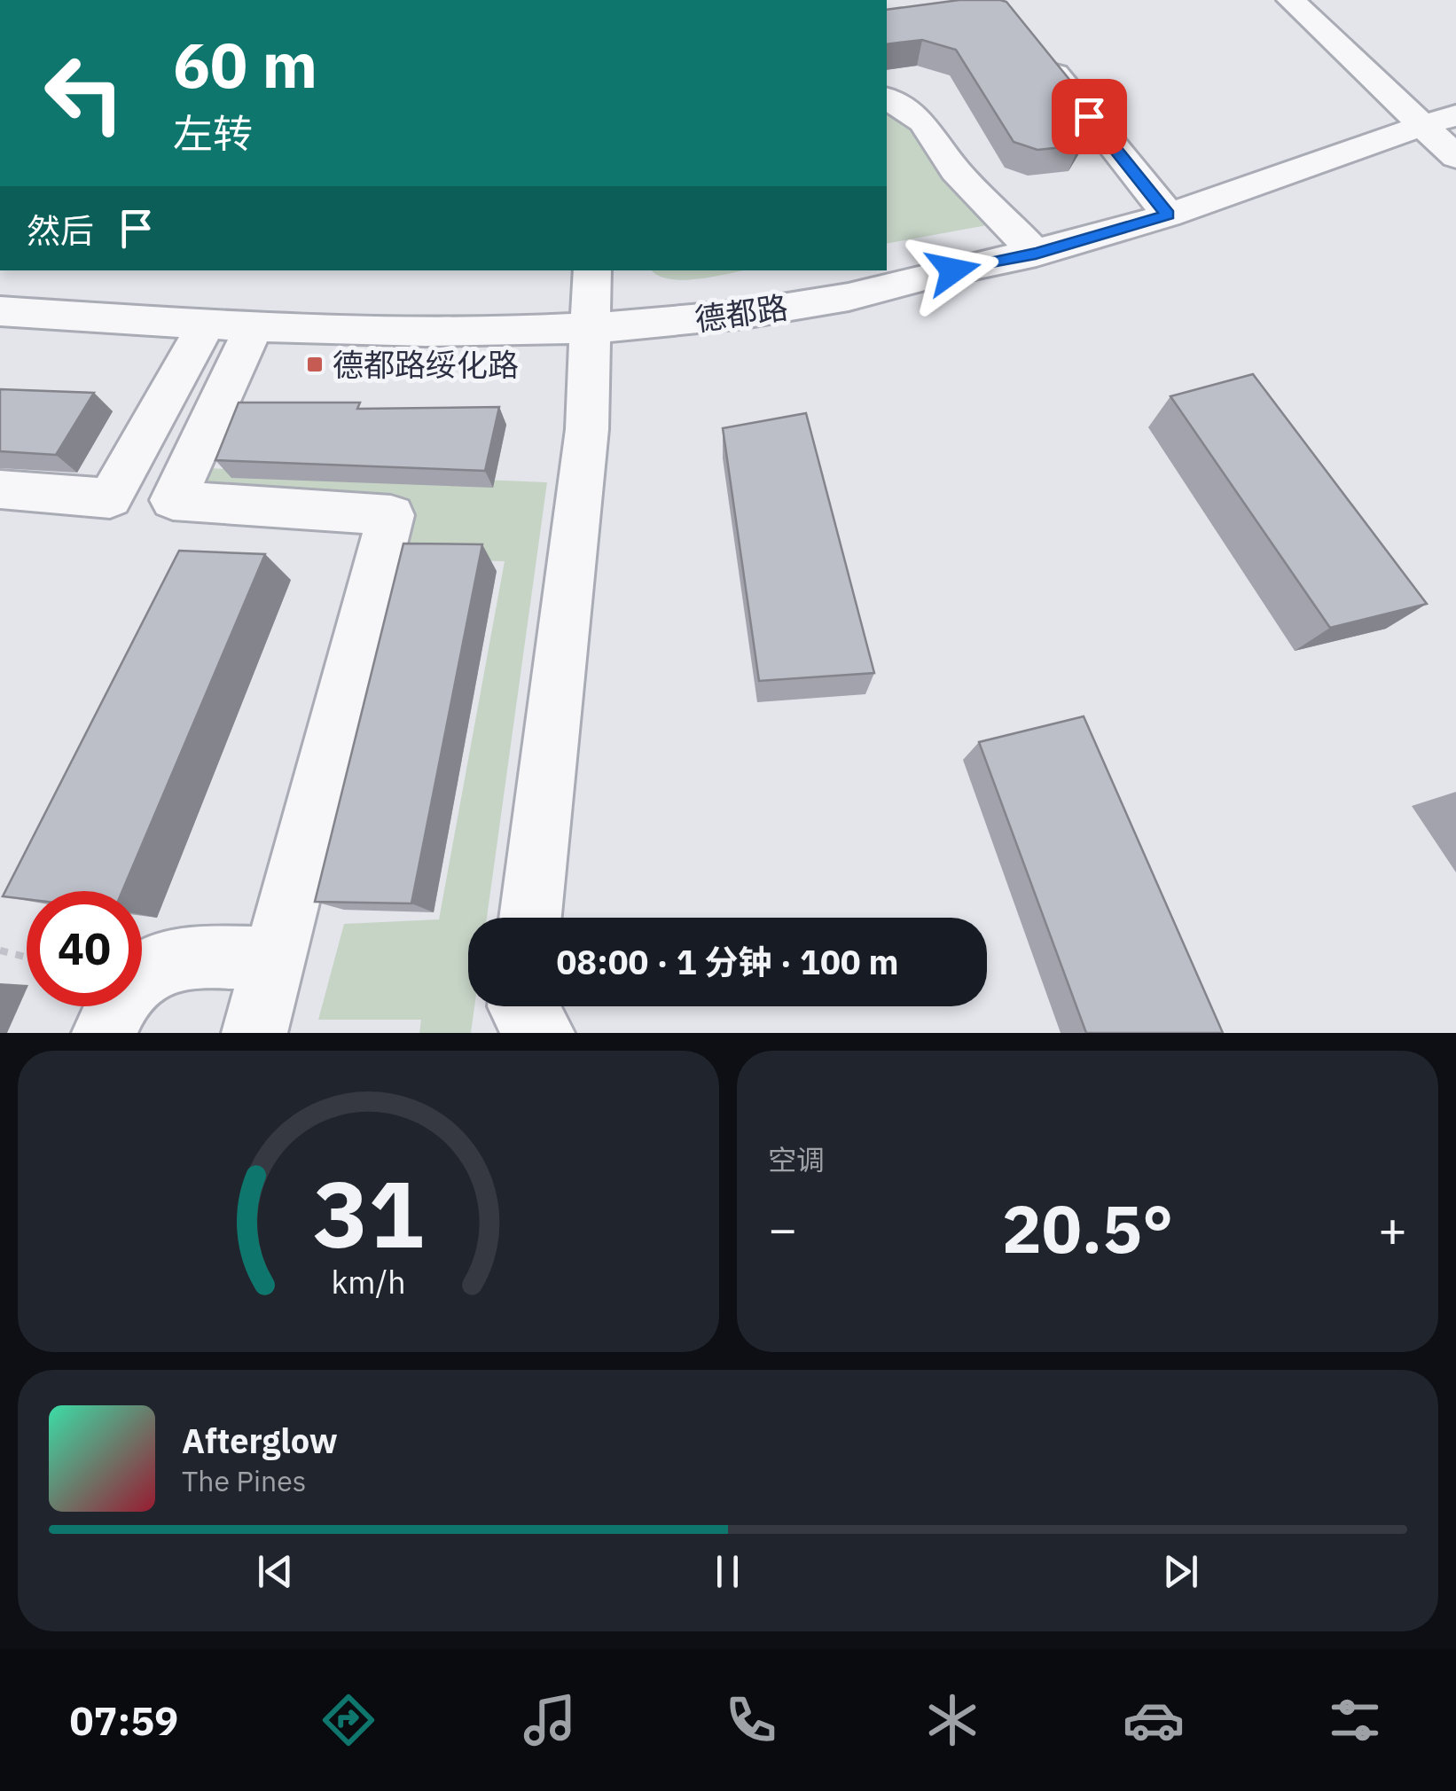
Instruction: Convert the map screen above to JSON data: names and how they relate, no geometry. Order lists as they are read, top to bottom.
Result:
{
  "streets": {
    "street": ["德都路"]
  },
  "places": {
    "transit": ["德都路绥化路"]
  },
  "page": {
    "turn": ["60 m", "左转"],
    "then": "然后",
    "limit": "40",
    "trip": "08:00 · 1 分钟 · 100 m",
    "tile": "空调",
    "heat": ["−", "20.5°", "+"],
    "song": ["Afterglow", "The Pines"],
    "tabs": "07:59",
    "gauge": ["31", "km/h"]
  }
}
